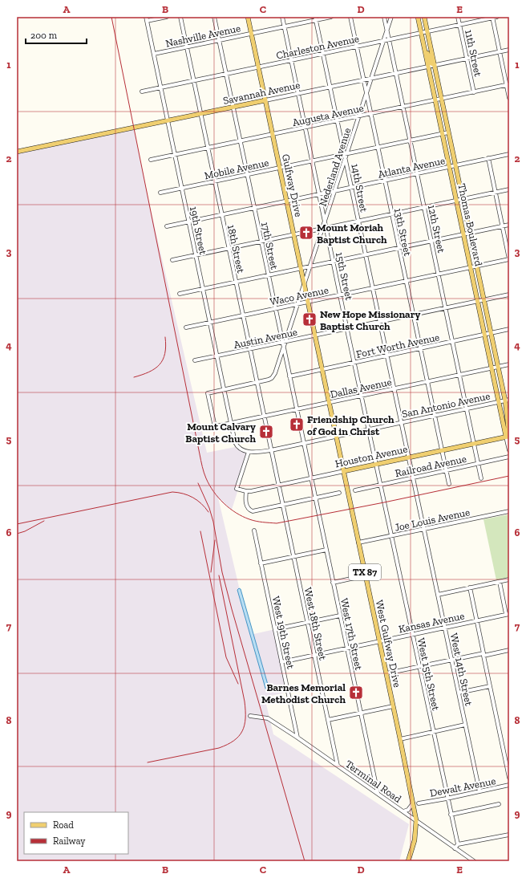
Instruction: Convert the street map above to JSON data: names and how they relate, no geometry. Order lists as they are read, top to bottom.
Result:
{
  "streets": {
    "main road": [
      "Savannah Avenue",
      "Gulfway Drive",
      "Thomas Boulevard",
      "Houston Avenue",
      "TX 87",
      "West Gulfway Drive"
    ],
    "street": [
      "Nashville Avenue",
      "Charleston Avenue",
      "11th Street",
      "Augusta Avenue",
      "Nederland Avenue",
      "Atlanta Avenue",
      "Mobile Avenue",
      "14th Street",
      "12th Street",
      "19th Street",
      "13th Street",
      "17th Street",
      "18th Street",
      "15th Street",
      "Waco Avenue",
      "Austin Avenue",
      "Fort Worth Avenue",
      "Dallas Avenue",
      "San Antonio Avenue",
      "Railroad Avenue",
      "Joe Louis Avenue",
      "Kansas Avenue",
      "West 18th Street",
      "West 19th Street",
      "West 17th Street",
      "West 14th Street",
      "West 15th Street",
      "Terminal Road",
      "Dewalt Avenue"
    ]
  },
  "crossings": [
    ["Nashville Avenue", "Gulfway Drive"],
    ["Nashville Avenue", "14th Street"],
    ["Nashville Avenue", "19th Street"],
    ["Nashville Avenue", "17th Street"],
    ["Nashville Avenue", "18th Street"],
    ["Charleston Avenue", "11th Street"],
    ["Charleston Avenue", "Nederland Avenue"],
    ["Charleston Avenue", "Gulfway Drive"],
    ["Charleston Avenue", "14th Street"],
    ["Charleston Avenue", "Thomas Boulevard"],
    ["Charleston Avenue", "12th Street"],
    ["Charleston Avenue", "19th Street"],
    ["Charleston Avenue", "13th Street"],
    ["Charleston Avenue", "17th Street"],
    ["Charleston Avenue", "18th Street"],
    ["11th Street", "Savannah Avenue"],
    ["11th Street", "Augusta Avenue"],
    ["Savannah Avenue", "Nederland Avenue"],
    ["Savannah Avenue", "Gulfway Drive"],
    ["Savannah Avenue", "14th Street"],
    ["Savannah Avenue", "Thomas Boulevard"],
    ["Savannah Avenue", "12th Street"],
    ["Savannah Avenue", "19th Street"],
    ["Savannah Avenue", "13th Street"],
    ["Savannah Avenue", "17th Street"],
    ["Savannah Avenue", "18th Street"],
    ["Augusta Avenue", "Nederland Avenue"],
    ["Augusta Avenue", "Gulfway Drive"],
    ["Augusta Avenue", "14th Street"],
    ["Augusta Avenue", "Thomas Boulevard"],
    ["Augusta Avenue", "12th Street"],
    ["Augusta Avenue", "19th Street"],
    ["Augusta Avenue", "13th Street"],
    ["Augusta Avenue", "17th Street"],
    ["Augusta Avenue", "18th Street"],
    ["Nederland Avenue", "Atlanta Avenue"],
    ["Nederland Avenue", "Mobile Avenue"],
    ["Nederland Avenue", "Gulfway Drive"],
    ["Nederland Avenue", "14th Street"],
    ["Nederland Avenue", "12th Street"],
    ["Nederland Avenue", "13th Street"],
    ["Nederland Avenue", "17th Street"],
    ["Nederland Avenue", "15th Street"],
    ["Nederland Avenue", "Waco Avenue"],
    ["Nederland Avenue", "Austin Avenue"],
    ["Atlanta Avenue", "Gulfway Drive"],
    ["Atlanta Avenue", "14th Street"],
    ["Atlanta Avenue", "Thomas Boulevard"],
    ["Atlanta Avenue", "12th Street"],
    ["Atlanta Avenue", "19th Street"],
    ["Atlanta Avenue", "13th Street"],
    ["Atlanta Avenue", "17th Street"],
    ["Atlanta Avenue", "18th Street"],
    ["Mobile Avenue", "Gulfway Drive"],
    ["Mobile Avenue", "14th Street"],
    ["Mobile Avenue", "Thomas Boulevard"],
    ["Mobile Avenue", "12th Street"],
    ["Mobile Avenue", "19th Street"],
    ["Mobile Avenue", "13th Street"],
    ["Mobile Avenue", "17th Street"],
    ["Mobile Avenue", "18th Street"],
    ["Gulfway Drive", "Waco Avenue"],
    ["Gulfway Drive", "Austin Avenue"],
    ["Gulfway Drive", "Fort Worth Avenue"],
    ["Gulfway Drive", "Dallas Avenue"],
    ["Gulfway Drive", "San Antonio Avenue"],
    ["Gulfway Drive", "Houston Avenue"],
    ["Gulfway Drive", "West Gulfway Drive"],
    ["14th Street", "Waco Avenue"],
    ["14th Street", "Austin Avenue"],
    ["14th Street", "Fort Worth Avenue"],
    ["14th Street", "Dallas Avenue"],
    ["14th Street", "San Antonio Avenue"],
    ["14th Street", "Houston Avenue"],
    ["14th Street", "West 14th Street"],
    ["Thomas Boulevard", "Waco Avenue"],
    ["Thomas Boulevard", "Austin Avenue"],
    ["Thomas Boulevard", "Fort Worth Avenue"],
    ["Thomas Boulevard", "Dallas Avenue"],
    ["Thomas Boulevard", "San Antonio Avenue"],
    ["Thomas Boulevard", "Houston Avenue"],
    ["12th Street", "Waco Avenue"],
    ["12th Street", "Austin Avenue"],
    ["12th Street", "Fort Worth Avenue"],
    ["12th Street", "Dallas Avenue"],
    ["12th Street", "San Antonio Avenue"],
    ["12th Street", "Houston Avenue"],
    ["12th Street", "Railroad Avenue"],
    ["19th Street", "Waco Avenue"],
    ["19th Street", "Austin Avenue"],
    ["19th Street", "Dallas Avenue"],
    ["19th Street", "San Antonio Avenue"],
    ["13th Street", "Waco Avenue"],
    ["13th Street", "Austin Avenue"],
    ["13th Street", "Fort Worth Avenue"],
    ["13th Street", "Dallas Avenue"],
    ["13th Street", "San Antonio Avenue"],
    ["13th Street", "Houston Avenue"],
    ["13th Street", "Railroad Avenue"],
    ["17th Street", "Waco Avenue"],
    ["17th Street", "Austin Avenue"],
    ["17th Street", "Fort Worth Avenue"],
    ["17th Street", "Dallas Avenue"],
    ["17th Street", "San Antonio Avenue"],
    ["17th Street", "Houston Avenue"],
    ["17th Street", "West 17th Street"],
    ["18th Street", "Waco Avenue"],
    ["18th Street", "Austin Avenue"],
    ["18th Street", "Dallas Avenue"],
    ["18th Street", "San Antonio Avenue"],
    ["18th Street", "Houston Avenue"],
    ["18th Street", "West 18th Street"],
    ["15th Street", "Waco Avenue"],
    ["15th Street", "Austin Avenue"],
    ["15th Street", "Fort Worth Avenue"],
    ["15th Street", "Dallas Avenue"],
    ["15th Street", "San Antonio Avenue"],
    ["15th Street", "Houston Avenue"],
    ["15th Street", "West 15th Street"],
    ["San Antonio Avenue", "Houston Avenue"],
    ["Houston Avenue", "West 18th Street"],
    ["Houston Avenue", "West 17th Street"],
    ["Houston Avenue", "West Gulfway Drive"],
    ["Houston Avenue", "West 14th Street"],
    ["Houston Avenue", "West 15th Street"],
    ["Railroad Avenue", "West 14th Street"],
    ["Railroad Avenue", "West 15th Street"],
    ["Joe Louis Avenue", "West Gulfway Drive"],
    ["Joe Louis Avenue", "West 14th Street"],
    ["Joe Louis Avenue", "West 15th Street"],
    ["TX 87", "West Gulfway Drive"],
    ["TX 87", "Terminal Road"],
    ["Kansas Avenue", "West 18th Street"],
    ["Kansas Avenue", "West 19th Street"],
    ["Kansas Avenue", "West 17th Street"],
    ["Kansas Avenue", "West Gulfway Drive"],
    ["Kansas Avenue", "West 14th Street"],
    ["Kansas Avenue", "West 15th Street"],
    ["West 18th Street", "Terminal Road"],
    ["West 19th Street", "Terminal Road"],
    ["West 17th Street", "Terminal Road"],
    ["West Gulfway Drive", "Terminal Road"],
    ["West 14th Street", "Dewalt Avenue"],
    ["West 15th Street", "Dewalt Avenue"]
  ],
  "places": {
    "church": [
      "Mount Moriah Baptist Church",
      "New Hope Missionary Baptist Church",
      "Friendship Church of God in Christ",
      "Mount Calvary Baptist Church",
      "Barnes Memorial Methodist Church"
    ]
  },
  "legend": ["Road", "Railway"],
  "scale_bar": "200 m",
  "grid": {
    "columns": [
      "A",
      "B",
      "C",
      "D",
      "E"
    ],
    "rows": [
      "1",
      "2",
      "3",
      "4",
      "5",
      "6",
      "7",
      "8",
      "9"
    ]
  }
}
